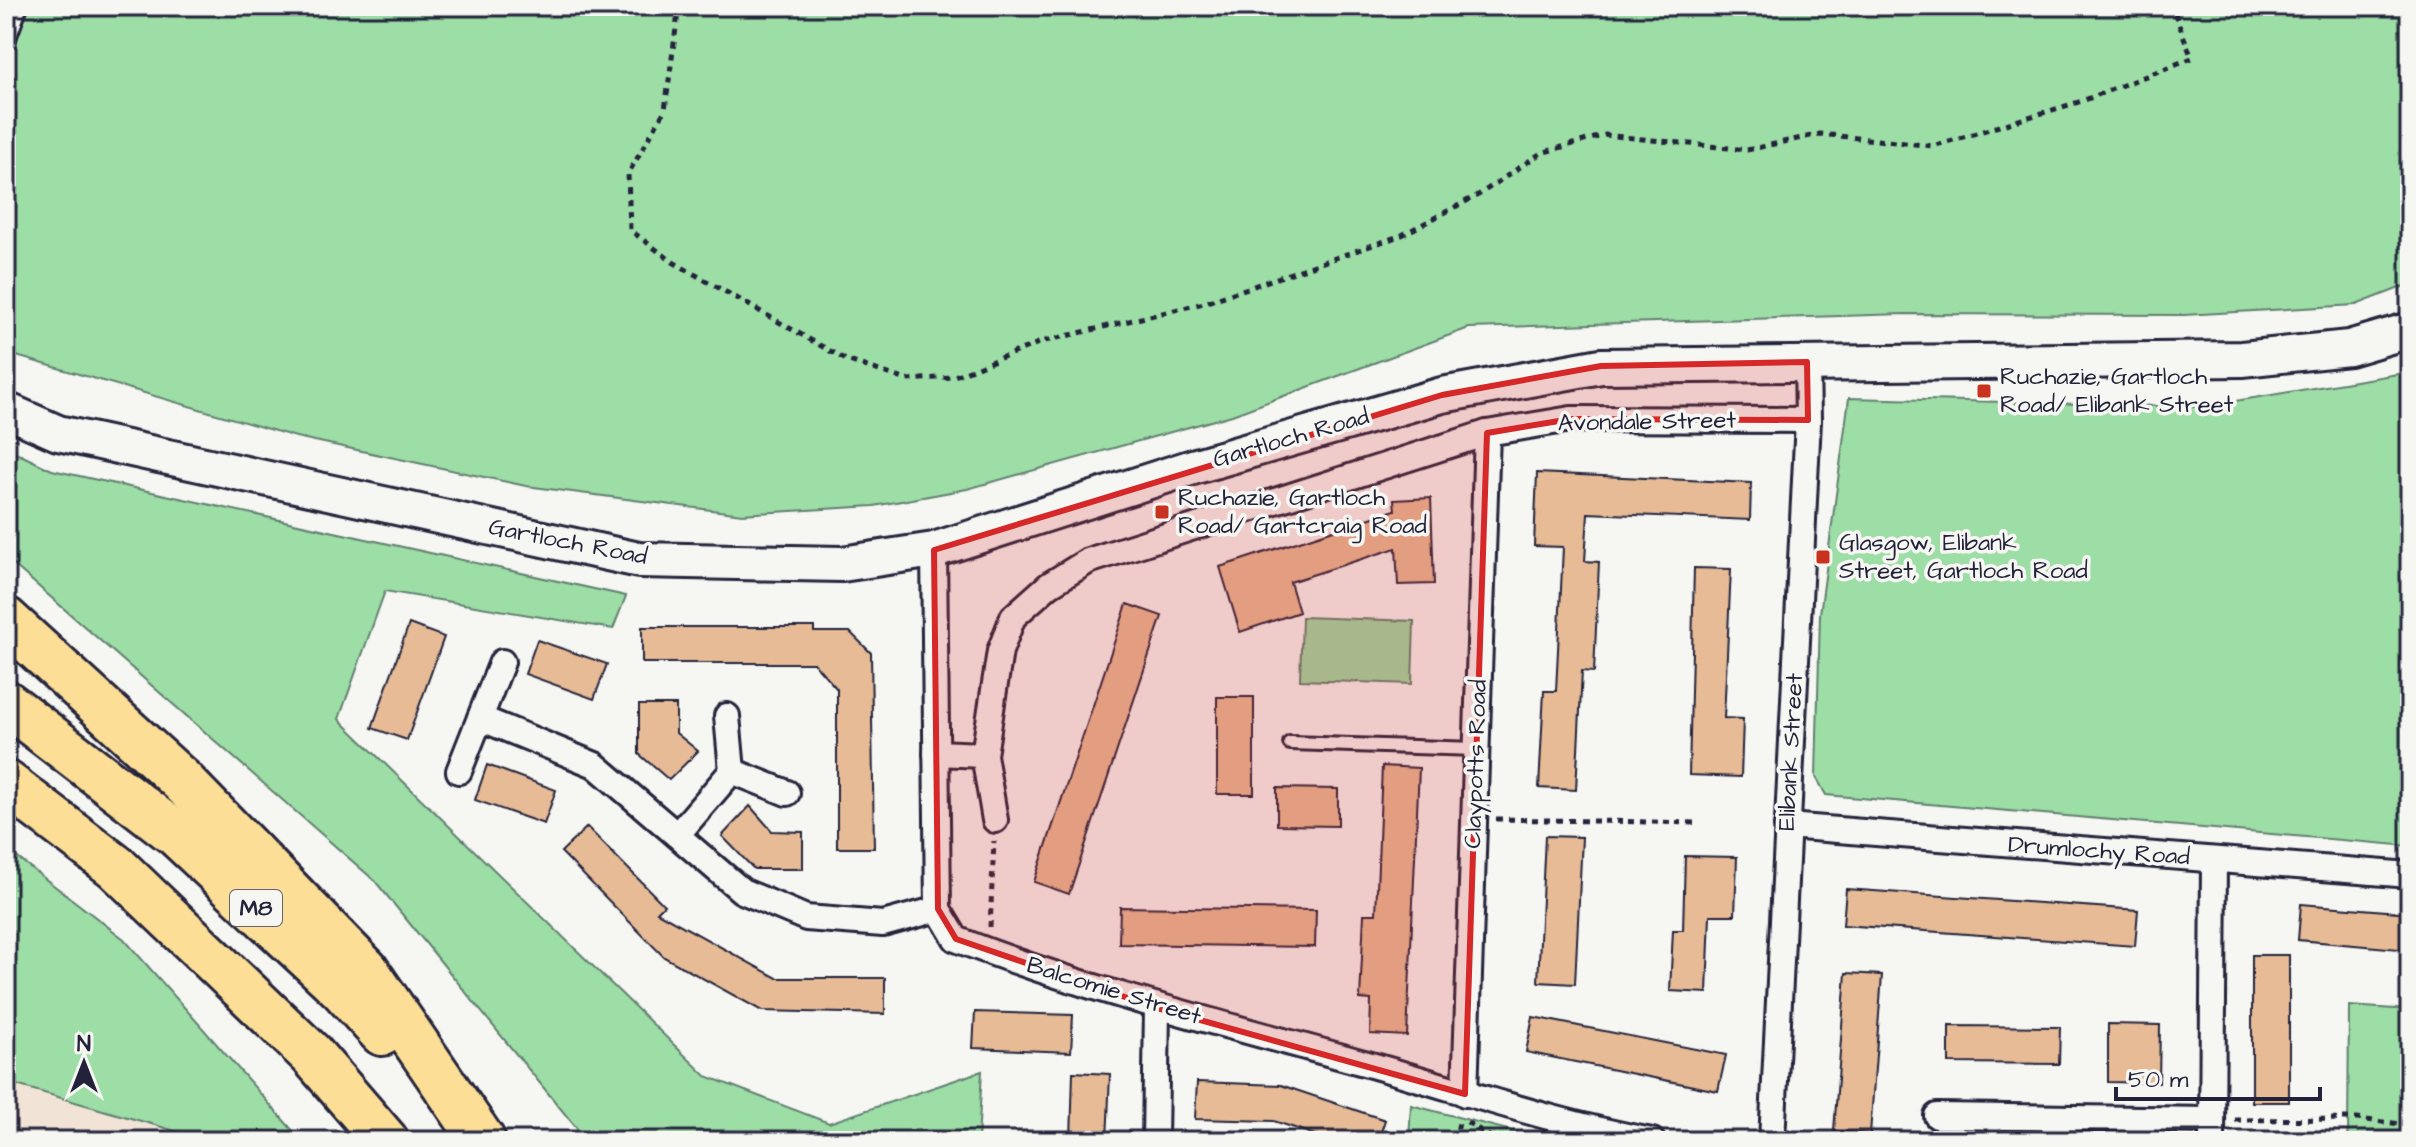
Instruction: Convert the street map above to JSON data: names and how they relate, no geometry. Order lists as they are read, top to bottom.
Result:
{
  "streets": {
    "highway": ["M8"],
    "main road": ["Gartloch Road"],
    "street": [
      "Avondale Street",
      "Elibank Street",
      "Claypotts Road",
      "Drumlochy Road",
      "Balcomie Street"
    ]
  },
  "crossings": [
    ["Avondale Street", "Elibank Street"],
    ["Avondale Street", "Claypotts Road"],
    ["Gartloch Road", "Elibank Street"],
    ["Elibank Street", "Drumlochy Road"],
    ["Claypotts Road", "Balcomie Street"]
  ],
  "places": {
    "transit": ["Ruchazie, Gartloch Road/ Elibank Street", "Ruchazie, Gartloch Road/ Gartcraig Road", "Glasgow, Elibank Street, Gartloch Road"]
  },
  "scale_bar": "50 m",
  "north": "top"
}
